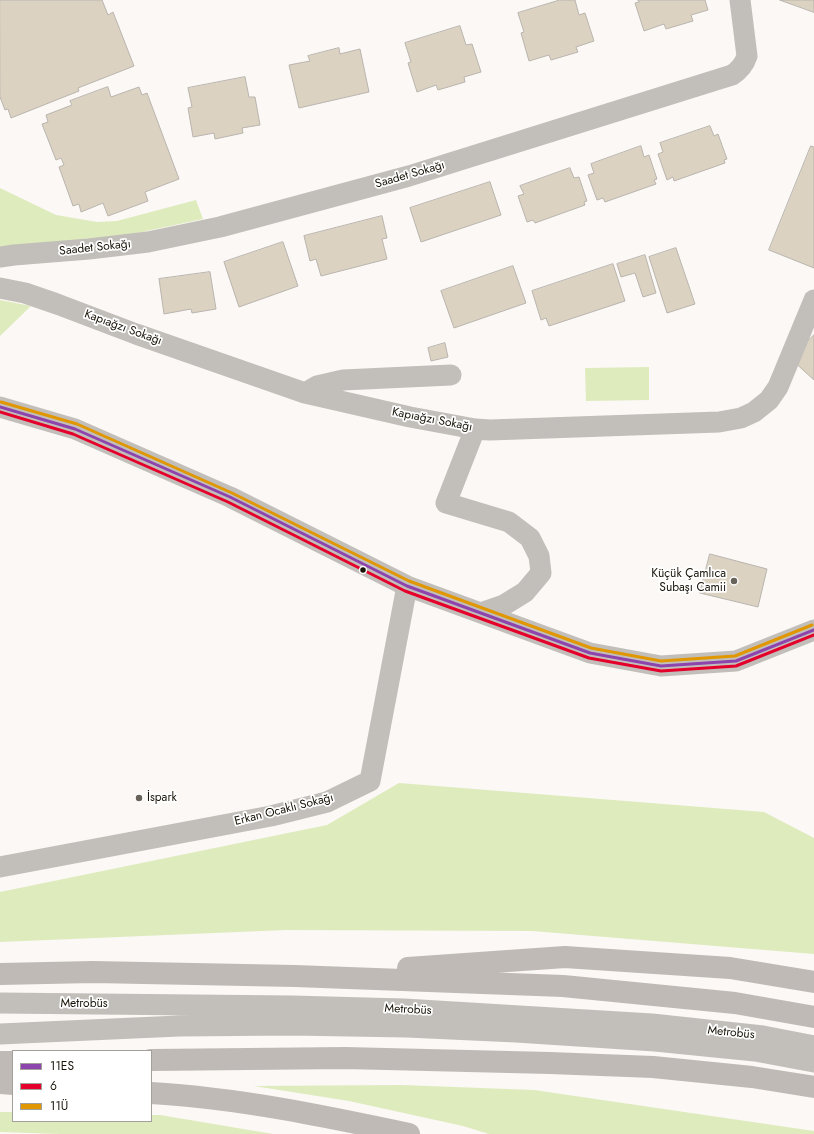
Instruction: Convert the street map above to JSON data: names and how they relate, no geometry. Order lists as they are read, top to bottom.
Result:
{
  "streets": {
    "street": [
      "Saadet Sokağı",
      "Kapıağzı Sokağı",
      "Erkan Ocaklı Sokağı",
      "Metrobüs"
    ]
  },
  "places": ["Küçük Çamlıca Subaşı Camii", "İspark"],
  "lines": ["transit line 11Ü", "transit line 11ES", "transit line 6"],
  "legend": ["11ES", "6", "11Ü"]
}
